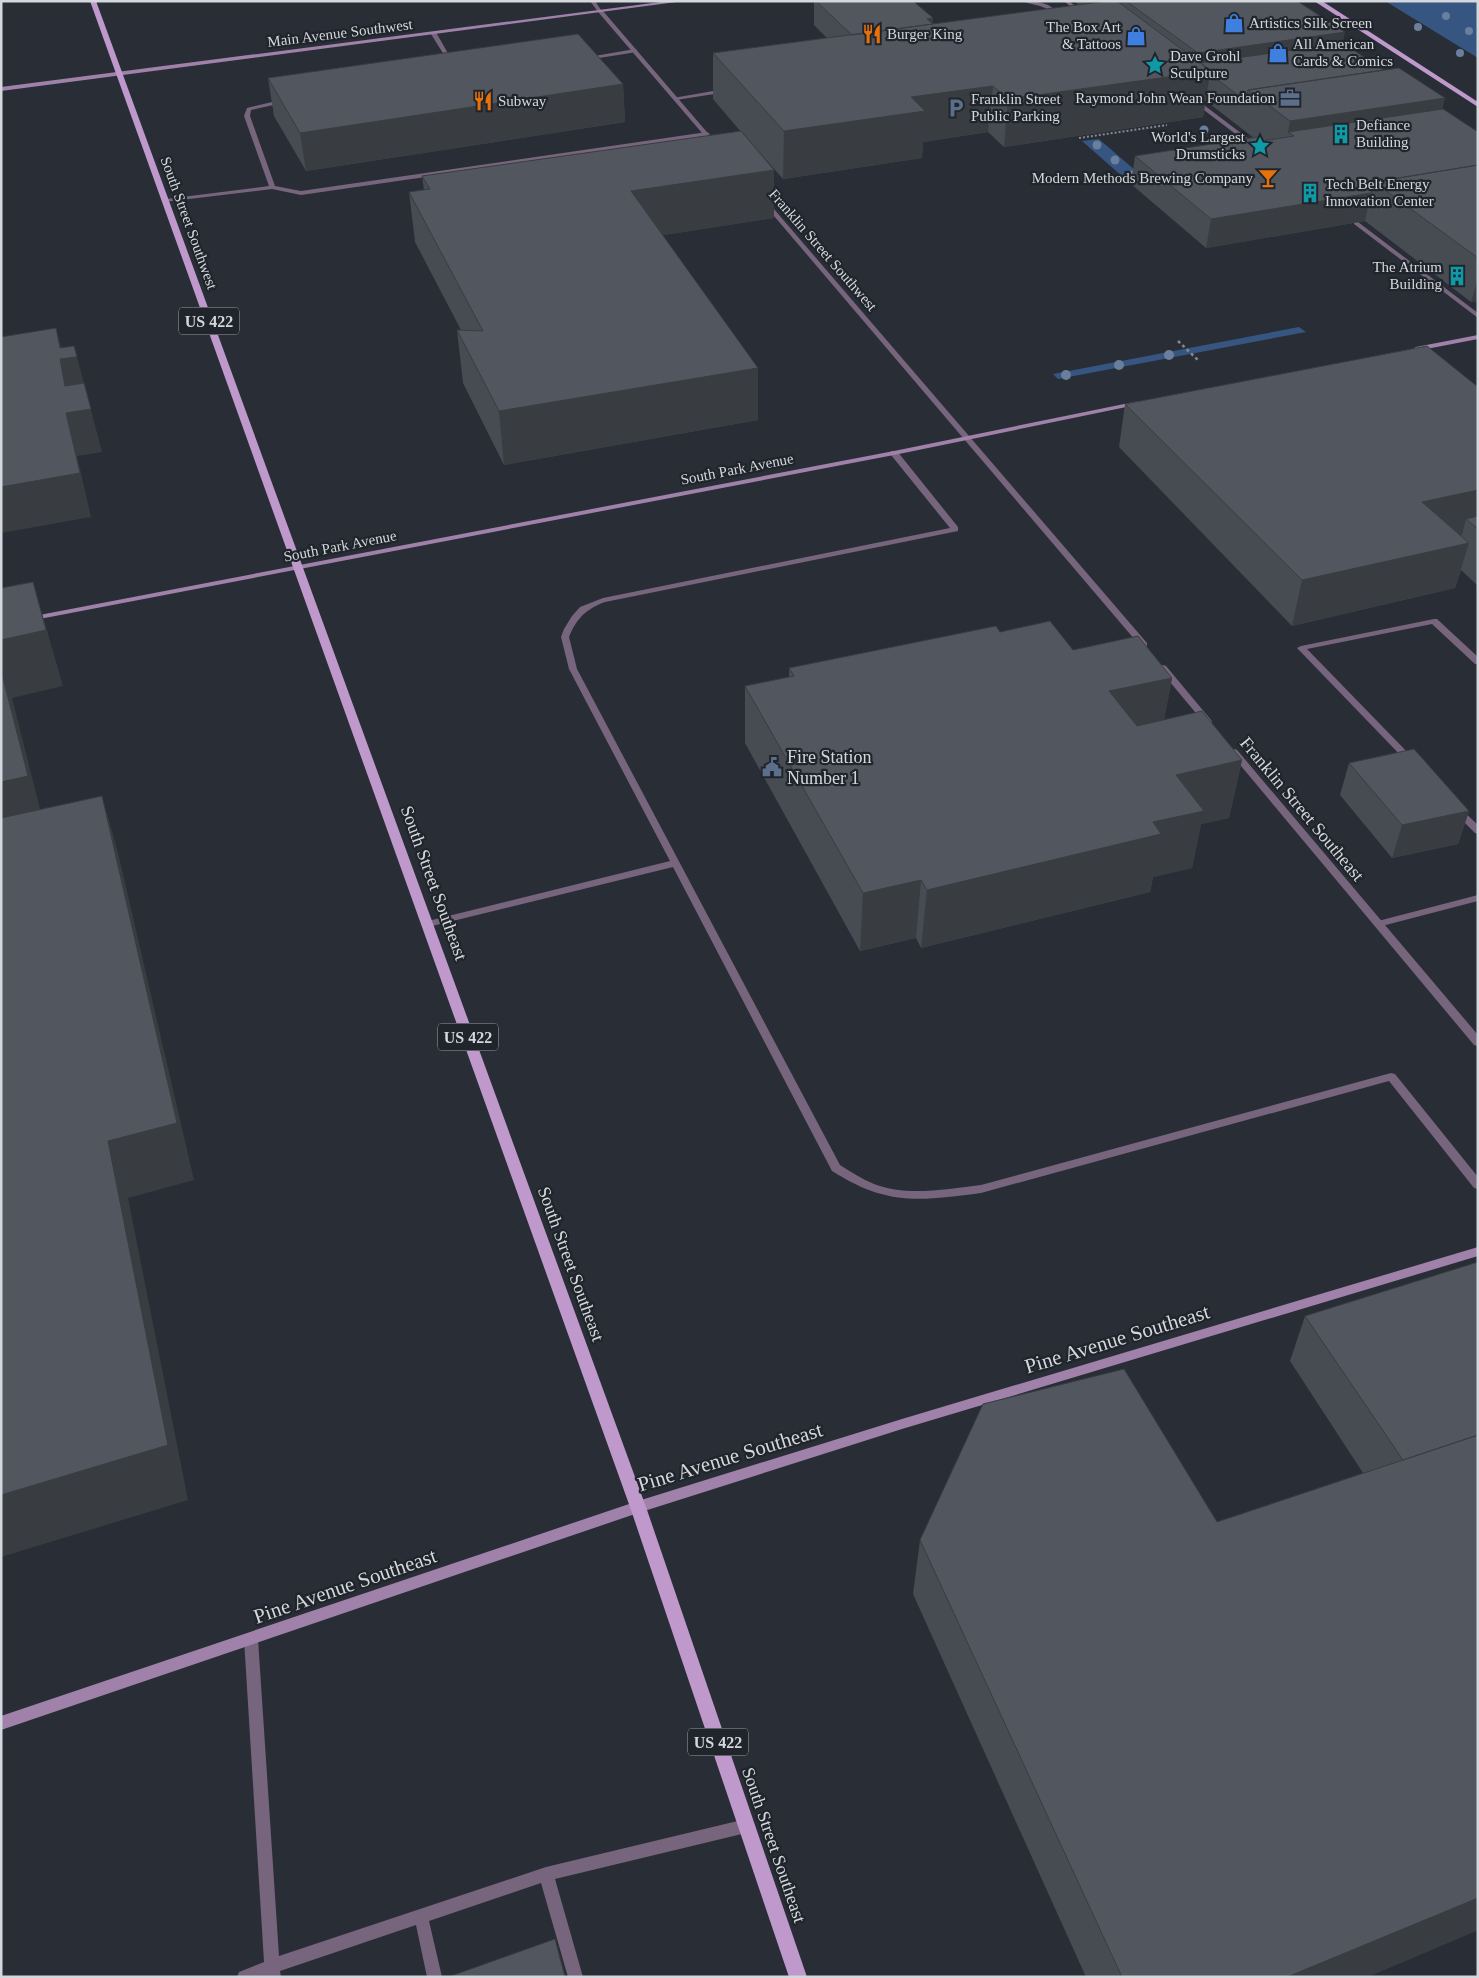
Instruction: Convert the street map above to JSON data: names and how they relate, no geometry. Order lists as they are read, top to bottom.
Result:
{
  "streets": {
    "main road": ["South Street Southwest", "US 422", "South Street Southeast"],
    "street": [
      "Main Avenue Southwest",
      "Franklin Street Southwest",
      "South Park Avenue",
      "Franklin Street Southeast",
      "Pine Avenue Southeast"
    ]
  },
  "crossings": [
    ["Main Avenue Southwest", "South Street Southwest"],
    ["South Street Southwest", "South Park Avenue"],
    ["South Street Southwest", "South Street Southeast"],
    ["Franklin Street Southwest", "South Park Avenue"],
    ["South Park Avenue", "South Street Southeast"],
    ["South Street Southeast", "Pine Avenue Southeast"]
  ],
  "places": {
    "shop": ["Artistics Silk Screen", "The Box Art & Tattoos", "All American Cards & Comics"],
    "restaurant": ["Burger King", "Subway"],
    "place": ["Dave Grohl Sculpture", "World's Largest Drumsticks"],
    "office": ["Raymond John Wean Foundation"],
    "parking": ["Franklin Street Public Parking"],
    "building": ["Defiance Building", "Tech Belt Energy Innovation Center", "The Atrium Building"],
    "bar": ["Modern Methods Brewing Company"],
    "public building": ["Fire Station Number 1"]
  }
}
